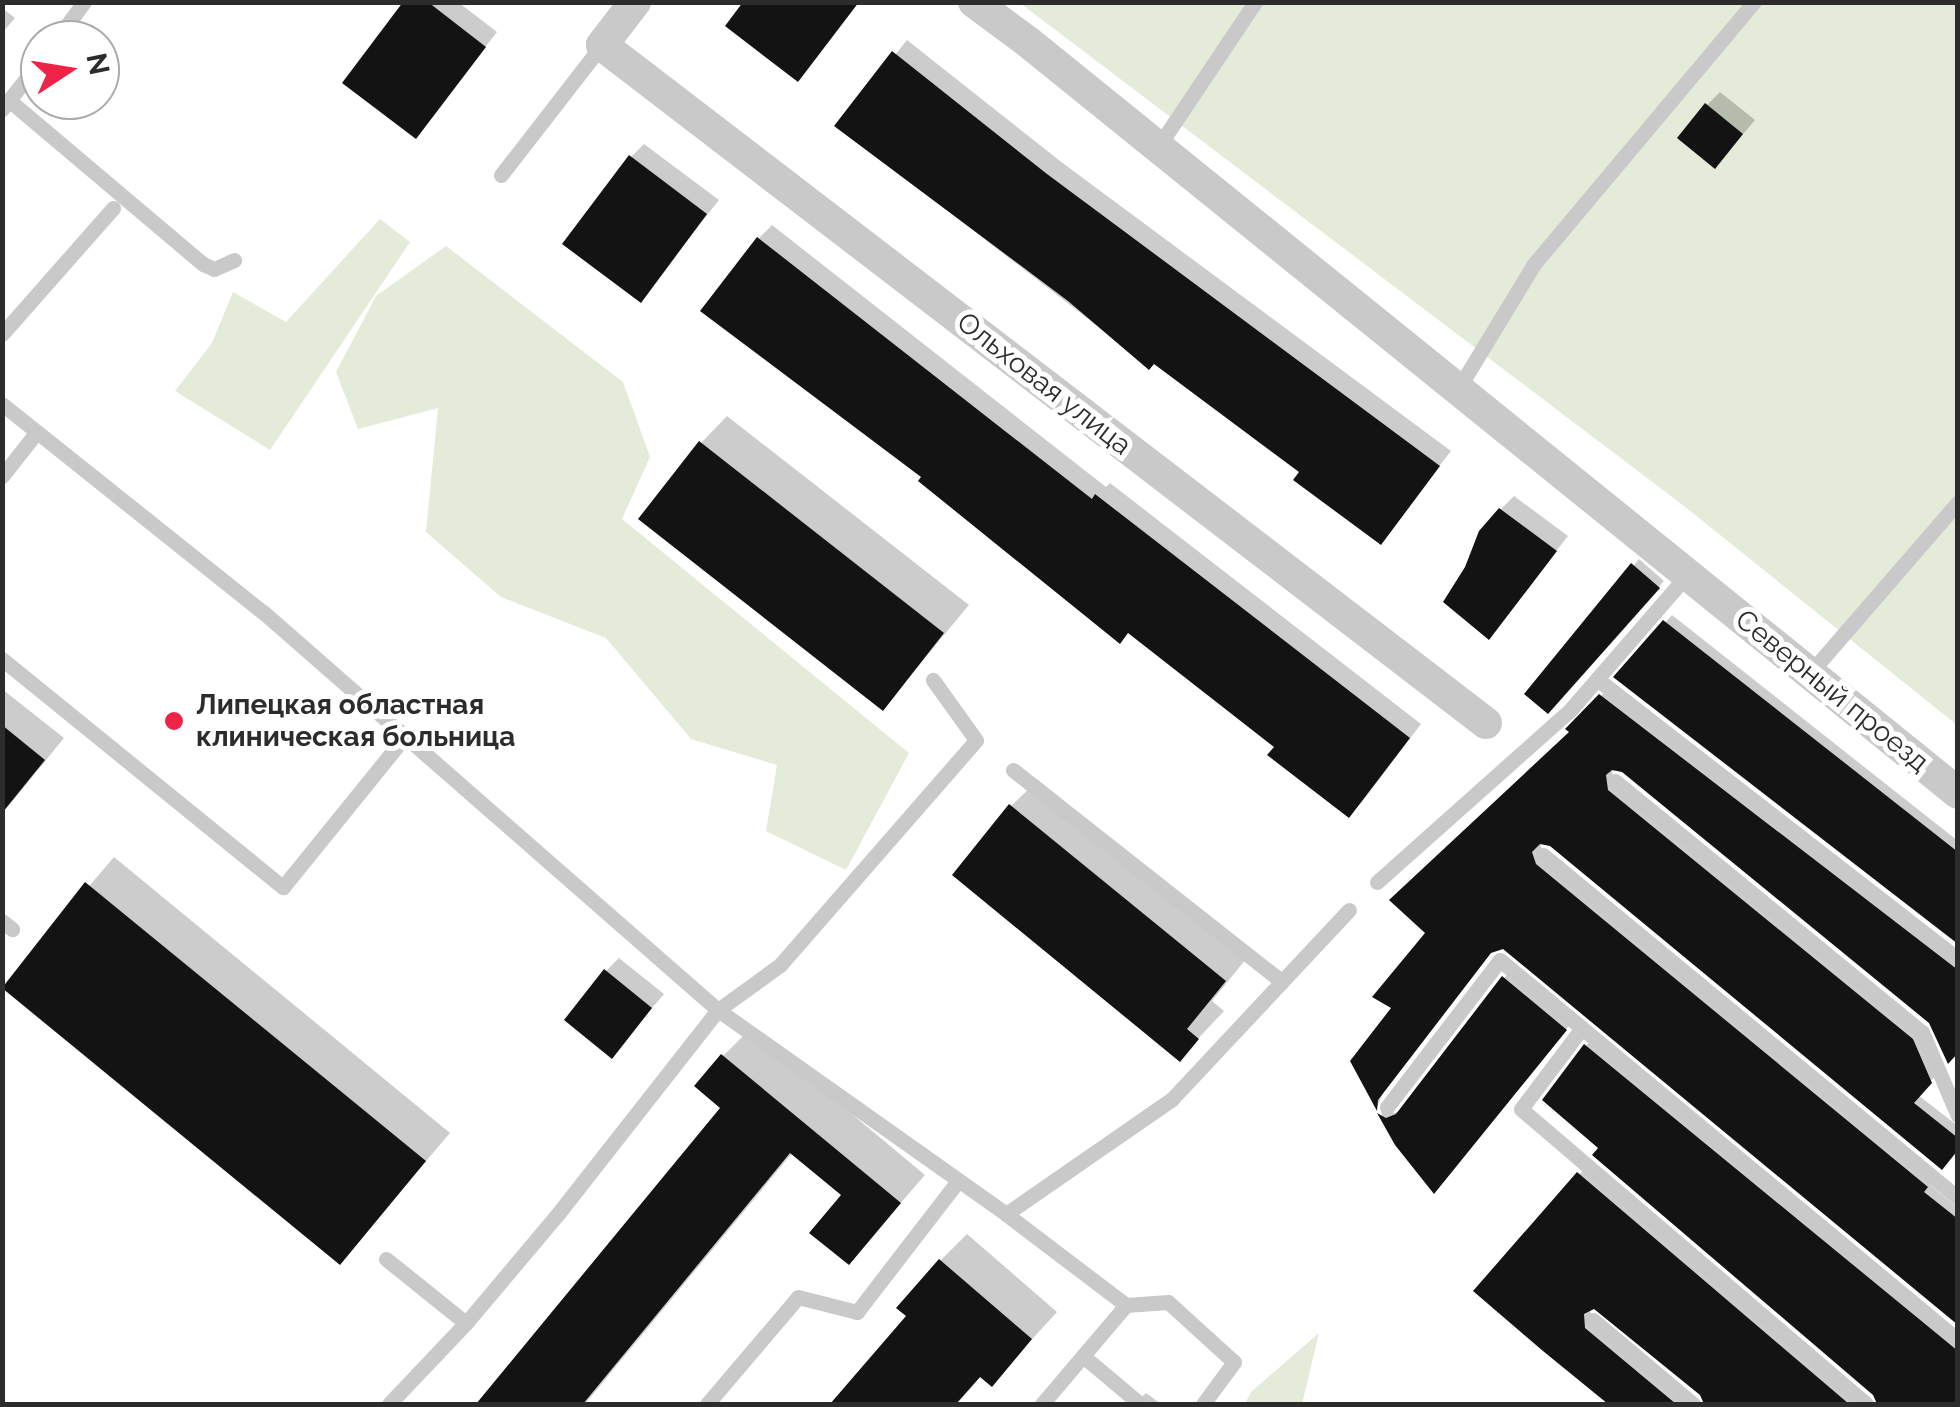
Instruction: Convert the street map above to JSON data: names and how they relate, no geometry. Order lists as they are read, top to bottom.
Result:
{
  "streets": {
    "street": ["Ольховая улица", "Северный проезд"]
  },
  "places": ["Липецкая областная клиническая больница"],
  "north": "right"
}
